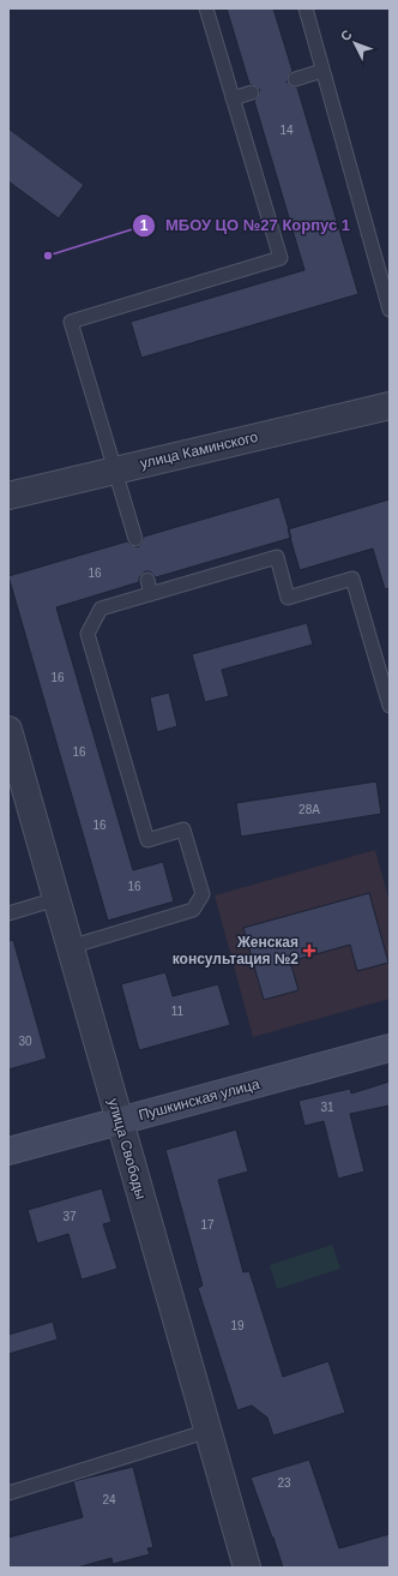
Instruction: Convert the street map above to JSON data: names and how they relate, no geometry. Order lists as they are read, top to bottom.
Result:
{
  "streets": {
    "street": ["улица Каминского", "Пушкинская улица", "улица Свободы"]
  },
  "crossings": [
    ["Пушкинская улица", "улица Свободы"]
  ],
  "places": {
    "other": ["МБОУ ЦО №27 Корпус 1"],
    "health": ["Женская консультация №2"]
  },
  "house_numbers": [
    "14",
    "16",
    "16",
    "16",
    "28А",
    "16",
    "16",
    "11",
    "30",
    "31",
    "37",
    "17",
    "19",
    "23",
    "24"
  ],
  "north": "top left"
}
